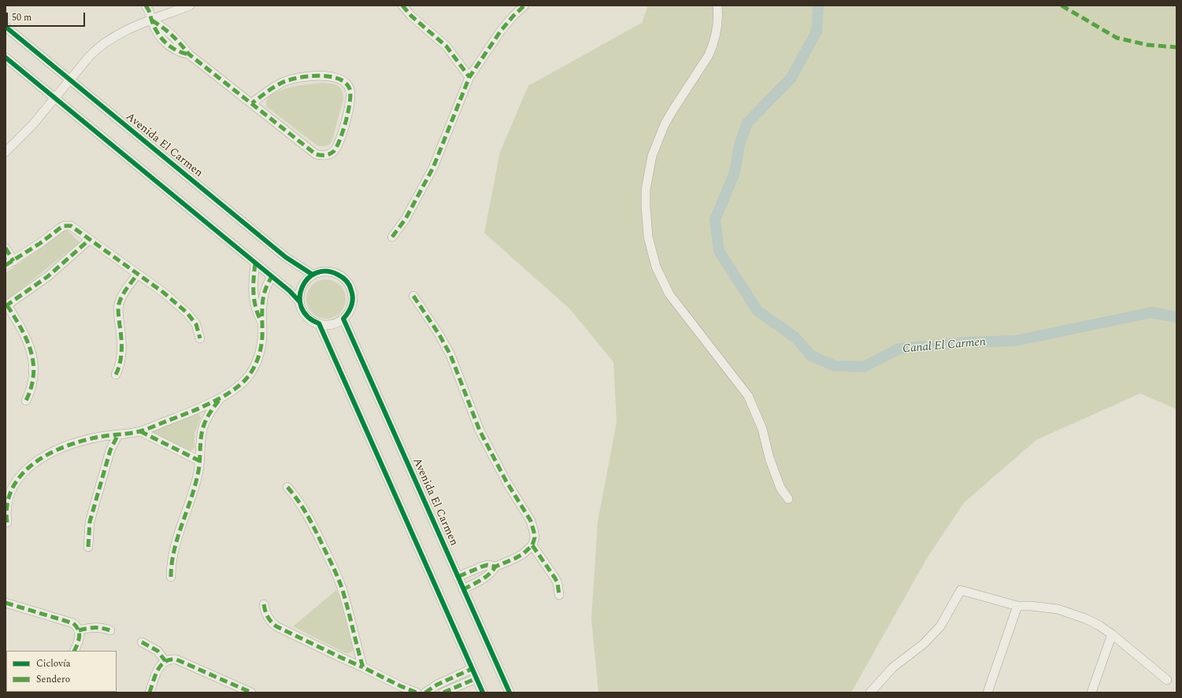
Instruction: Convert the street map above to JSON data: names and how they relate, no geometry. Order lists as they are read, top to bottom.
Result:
{
  "streets": {
    "street": ["Avenida El Carmen"]
  },
  "water": ["Canal El Carmen"],
  "legend": ["Ciclovía", "Sendero"],
  "scale_bar": "50 m"
}
